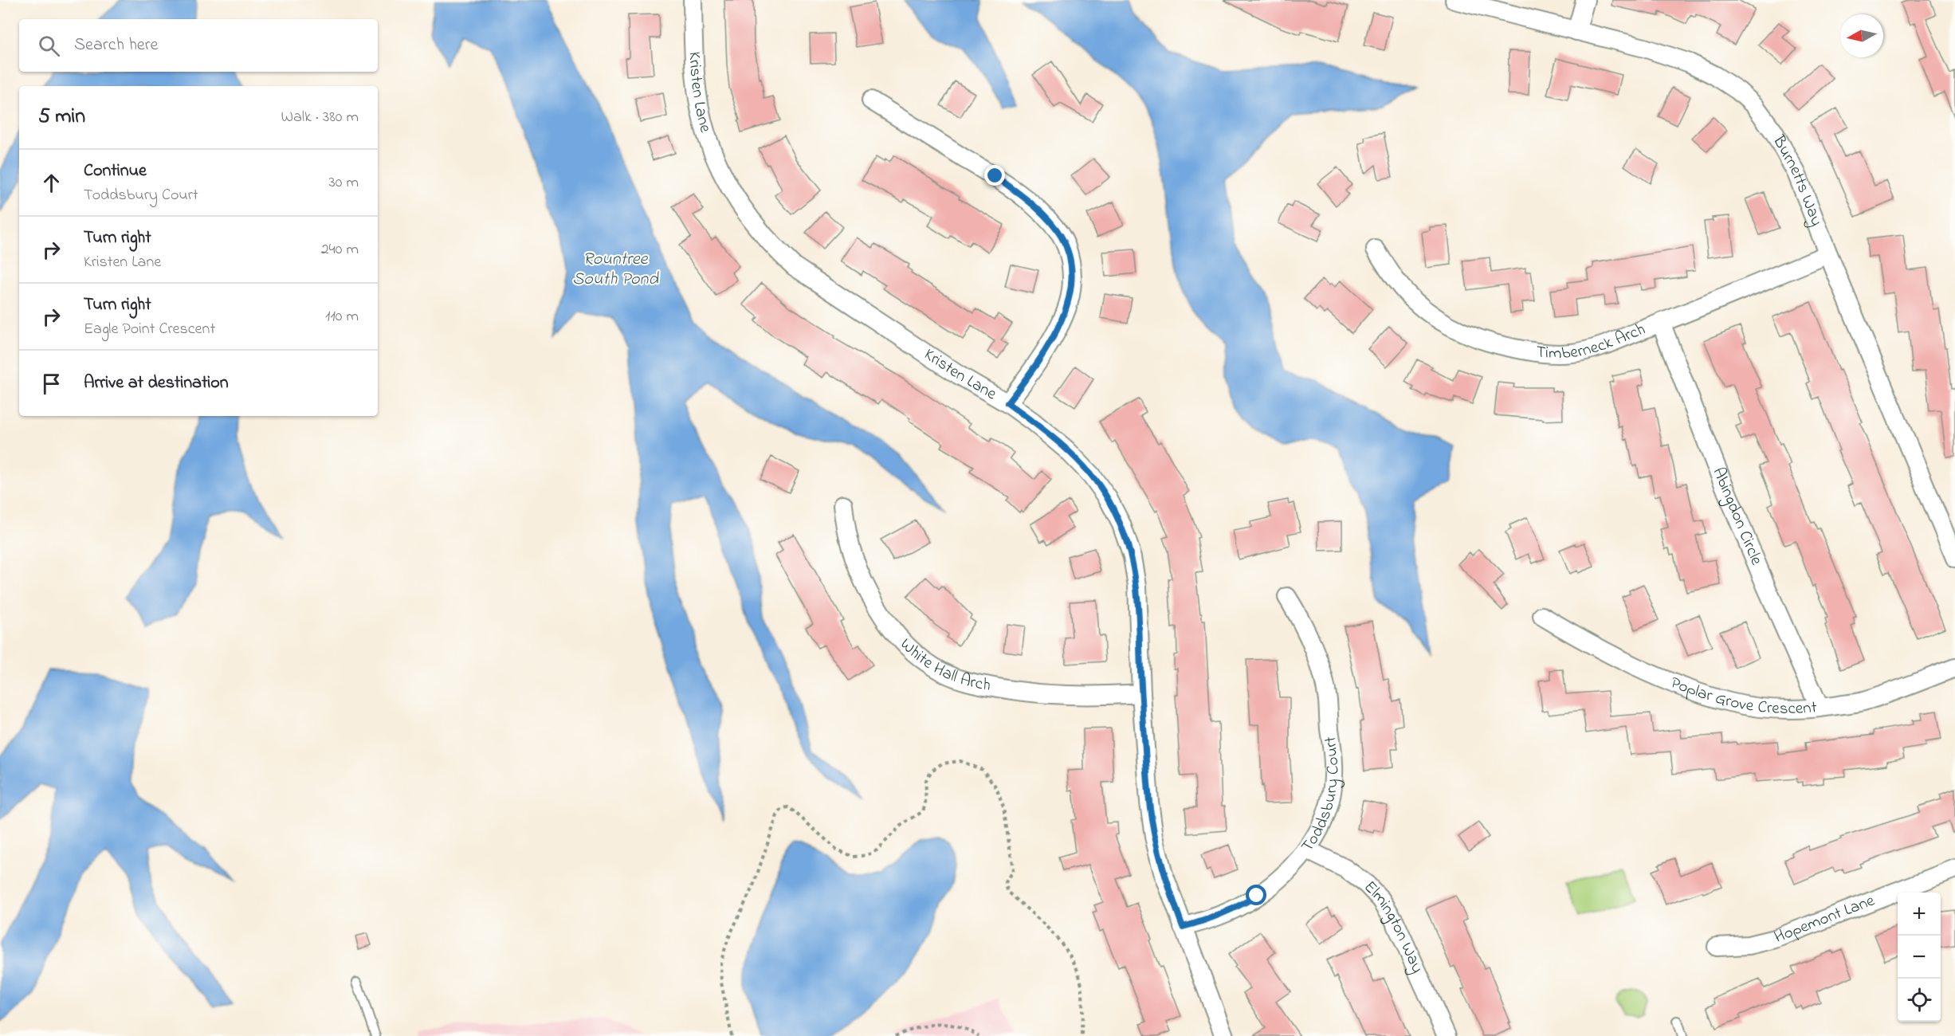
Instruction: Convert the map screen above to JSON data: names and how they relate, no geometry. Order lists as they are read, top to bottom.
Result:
{
  "streets": {
    "street": [
      "Kristen Lane",
      "Burnetts Way",
      "Timberneck Arch",
      "Abingdon Circle",
      "White Hall Arch",
      "Poplar Grove Crescent",
      "Toddsbury Court",
      "Hopemont Lane",
      "Elmington Way"
    ]
  },
  "crossings": [
    ["Kristen Lane", "White Hall Arch"],
    ["Kristen Lane", "Toddsbury Court"],
    ["Burnetts Way", "Timberneck Arch"],
    ["Timberneck Arch", "Abingdon Circle"],
    ["Abingdon Circle", "Poplar Grove Crescent"],
    ["Toddsbury Court", "Elmington Way"]
  ],
  "water": ["Rountree South Pond"],
  "north": "left",
  "page": {
    "search": "Search here",
    "heading": ["5 min", "Walk · 380 m"],
    "list": [
      ["Continue", "Toddsbury Court", "30 m"],
      ["Turn right", "Kristen Lane", "240 m"],
      ["Turn right", "Eagle Point Crescent", "110 m"],
      "Arrive at destination"
    ],
    "map_buttons": ["+", "−"]
  }
}
